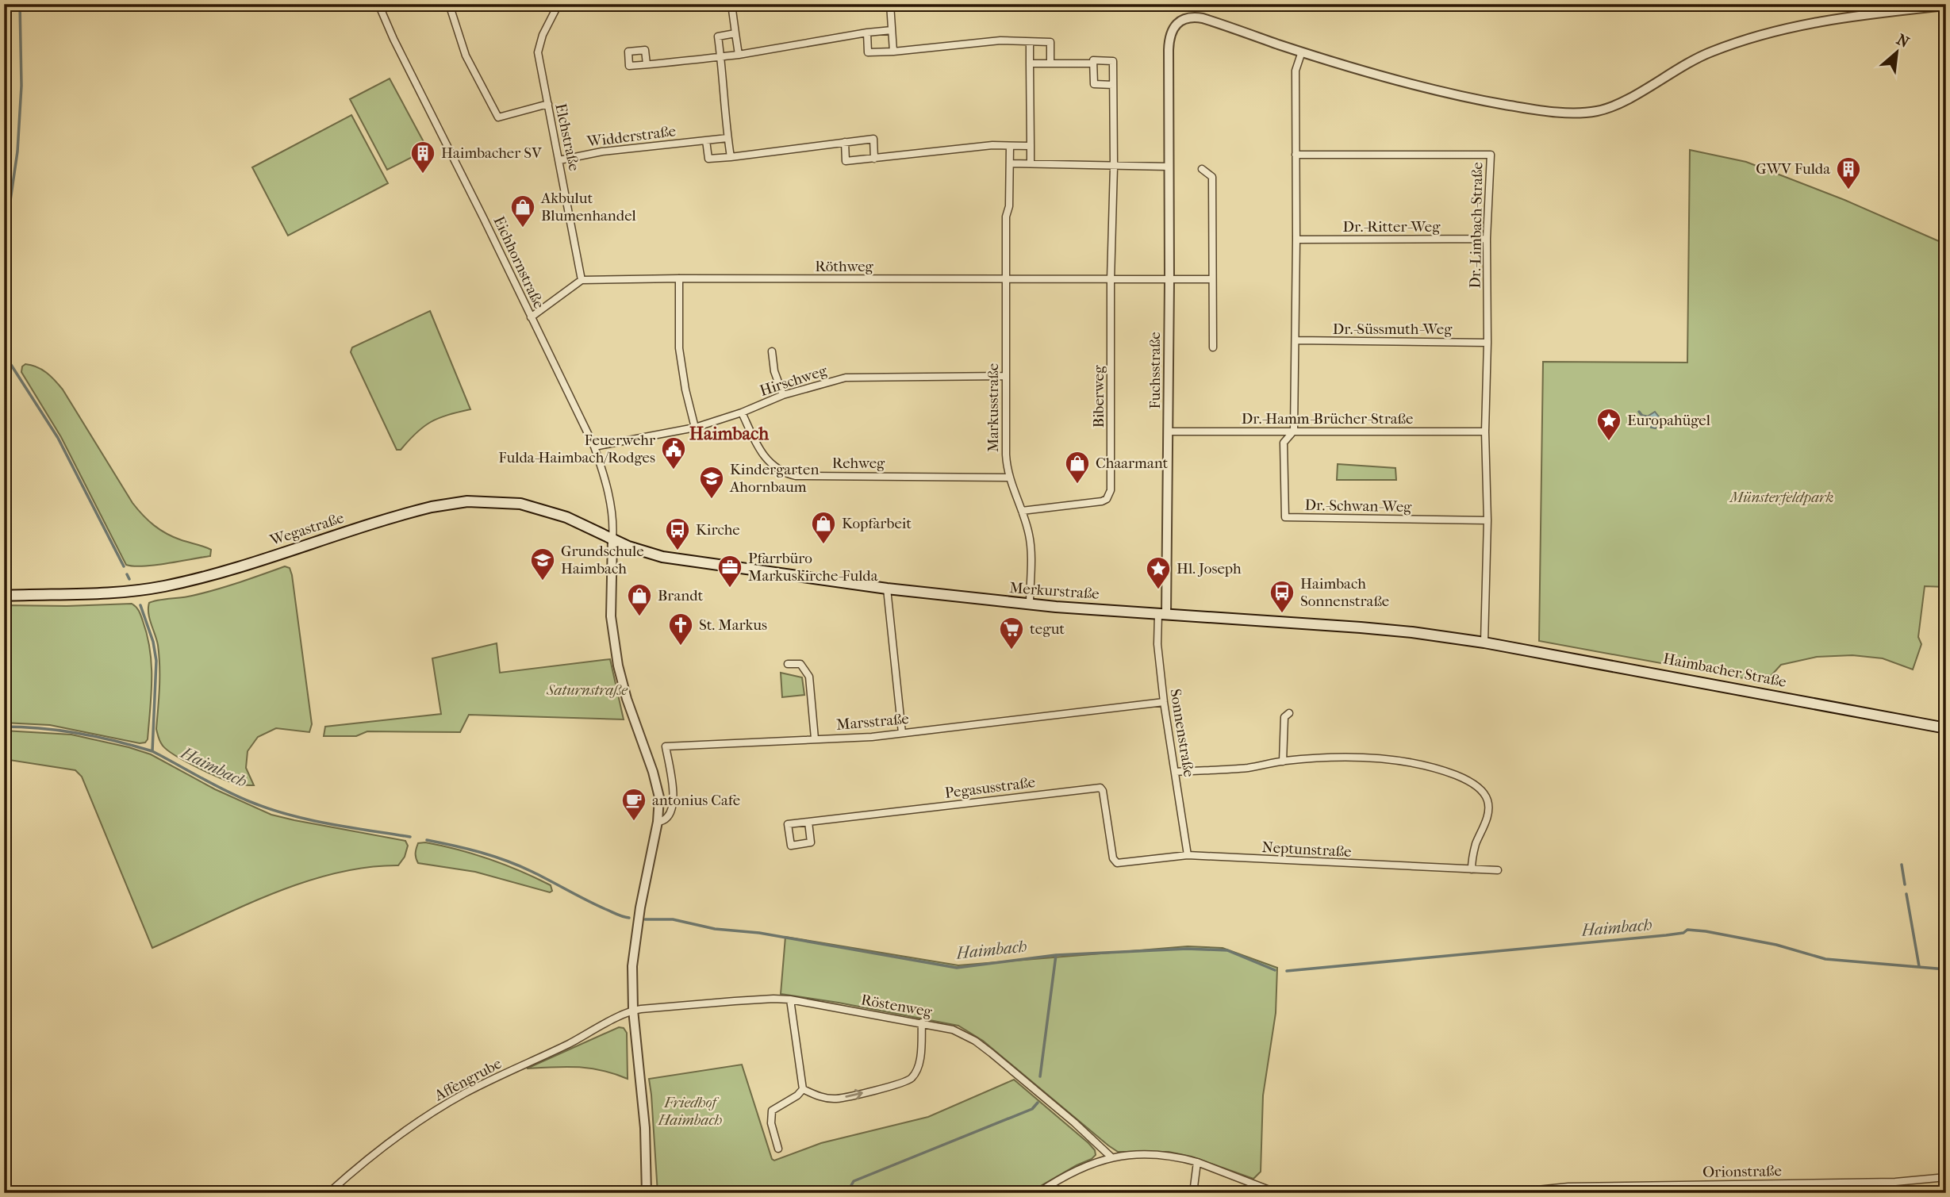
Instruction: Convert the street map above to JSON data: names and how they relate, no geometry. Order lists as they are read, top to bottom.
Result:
{
  "streets": {
    "main road": ["Wegastraße", "Merkurstraße", "Haimbacher Straße"],
    "street": [
      "Widderstraße",
      "Elchstraße",
      "Dr.-Limbach-Straße",
      "Dr.-Ritter-Weg",
      "Eichhornstraße",
      "Röthweg",
      "Dr.-Süssmuth-Weg",
      "Fuchsstraße",
      "Hirschweg",
      "Biberweg",
      "Markusstraße",
      "Dr.-Hamm-Brücher-Straße",
      "Rehweg",
      "Dr.-Schwan-Weg",
      "Marsstraße",
      "Sonnenstraße",
      "Pegasusstraße",
      "Neptunstraße",
      "Röstenweg",
      "Affengrube",
      "Orionstraße"
    ]
  },
  "crossings": [
    ["Widderstraße", "Elchstraße"],
    ["Elchstraße", "Röthweg"],
    ["Dr.-Limbach-Straße", "Dr.-Ritter-Weg"],
    ["Dr.-Limbach-Straße", "Dr.-Süssmuth-Weg"],
    ["Dr.-Limbach-Straße", "Dr.-Hamm-Brücher-Straße"],
    ["Dr.-Limbach-Straße", "Dr.-Schwan-Weg"],
    ["Dr.-Limbach-Straße", "Merkurstraße"],
    ["Eichhornstraße", "Hirschweg"],
    ["Eichhornstraße", "Wegastraße"],
    ["Eichhornstraße", "Merkurstraße"],
    ["Röthweg", "Fuchsstraße"],
    ["Röthweg", "Biberweg"],
    ["Röthweg", "Markusstraße"],
    ["Fuchsstraße", "Dr.-Hamm-Brücher-Straße"],
    ["Fuchsstraße", "Merkurstraße"],
    ["Fuchsstraße", "Sonnenstraße"],
    ["Hirschweg", "Markusstraße"],
    ["Hirschweg", "Rehweg"],
    ["Biberweg", "Markusstraße"],
    ["Markusstraße", "Rehweg"],
    ["Markusstraße", "Merkurstraße"],
    ["Dr.-Hamm-Brücher-Straße", "Dr.-Schwan-Weg"],
    ["Wegastraße", "Merkurstraße"],
    ["Merkurstraße", "Haimbacher Straße"],
    ["Merkurstraße", "Sonnenstraße"],
    ["Marsstraße", "Sonnenstraße"],
    ["Sonnenstraße", "Neptunstraße"],
    ["Pegasusstraße", "Neptunstraße"],
    ["Röstenweg", "Affengrube"]
  ],
  "districts": ["Haimbach"],
  "water": ["Haimbach"],
  "parks": ["Münsterfeldpark", "Saturnstraße", "Friedhof Haimbach"],
  "places": {
    "building": ["Haimbacher SV", "GWV Fulda"],
    "shop": [
      "Akbulut Blumenhandel",
      "Chaarmant",
      "Kopfarbeit",
      "Brandt"
    ],
    "place": ["Europahügel", "Hl. Joseph"],
    "public building": ["Feuerwehr Fulda-Haimbach/Rodges"],
    "school or university": ["Kindergarten Ahornbaum", "Grundschule Haimbach"],
    "bus stop": ["Kirche", "Haimbach Sonnenstraße"],
    "office": ["Pfarrbüro Markuskirche-Fulda"],
    "church": ["St. Markus"],
    "supermarket": ["tegut"],
    "cafe": ["antonius Cafe"]
  },
  "north": "top right"
}
